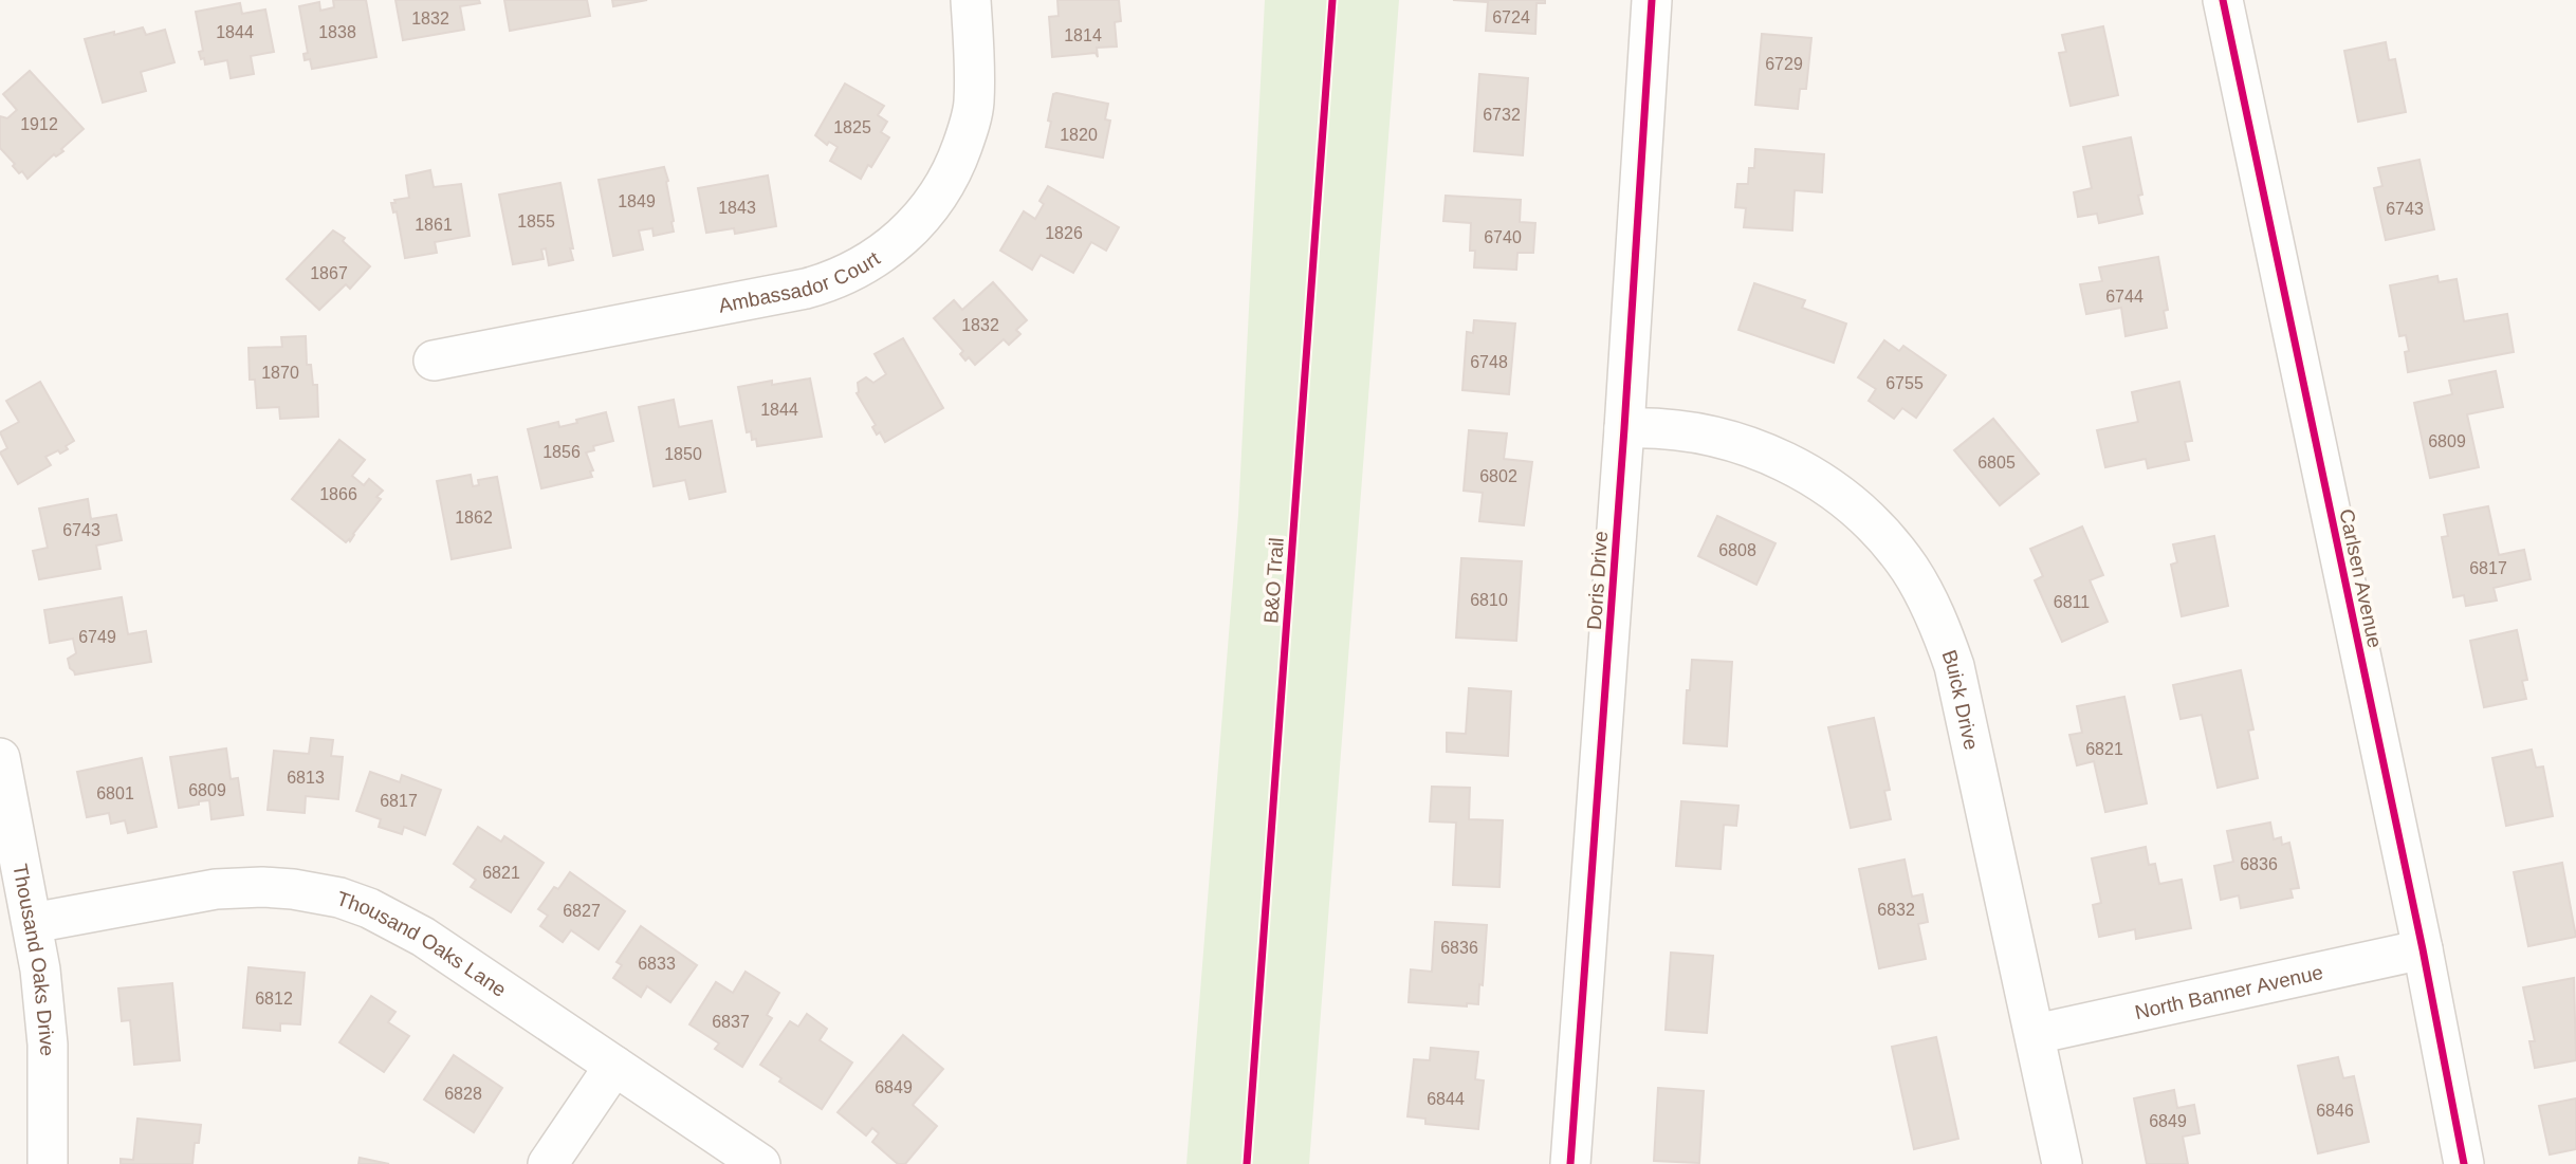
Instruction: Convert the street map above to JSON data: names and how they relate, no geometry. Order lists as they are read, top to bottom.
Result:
{
  "streets": {
    "street": [
      "Ambassador Court",
      "Carlsen Avenue",
      "Doris Drive",
      "Buick Drive",
      "Thousand Oaks Lane",
      "Thousand Oaks Drive",
      "North Banner Avenue"
    ],
    "cycle path": ["B&O Trail"]
  },
  "crossings": [
    ["Carlsen Avenue", "North Banner Avenue"],
    ["Doris Drive", "Buick Drive"],
    ["Buick Drive", "North Banner Avenue"],
    ["Thousand Oaks Lane", "Thousand Oaks Drive"]
  ],
  "house_numbers": [
    "6724",
    "1832",
    "1844",
    "1838",
    "1814",
    "6729",
    "6732",
    "1912",
    "1825",
    "1820",
    "1849",
    "1843",
    "6743",
    "1855",
    "1861",
    "1826",
    "6740",
    "1867",
    "6744",
    "1832",
    "6748",
    "1870",
    "6755",
    "1844",
    "6809",
    "1856",
    "1850",
    "6805",
    "6802",
    "1866",
    "1862",
    "6743",
    "6808",
    "6817",
    "6810",
    "6811",
    "6749",
    "6821",
    "6813",
    "6809",
    "6801",
    "6817",
    "6836",
    "6821",
    "6832",
    "6827",
    "6836",
    "6833",
    "6812",
    "6837",
    "6849",
    "6828",
    "6844",
    "6846",
    "6849"
  ]
}
